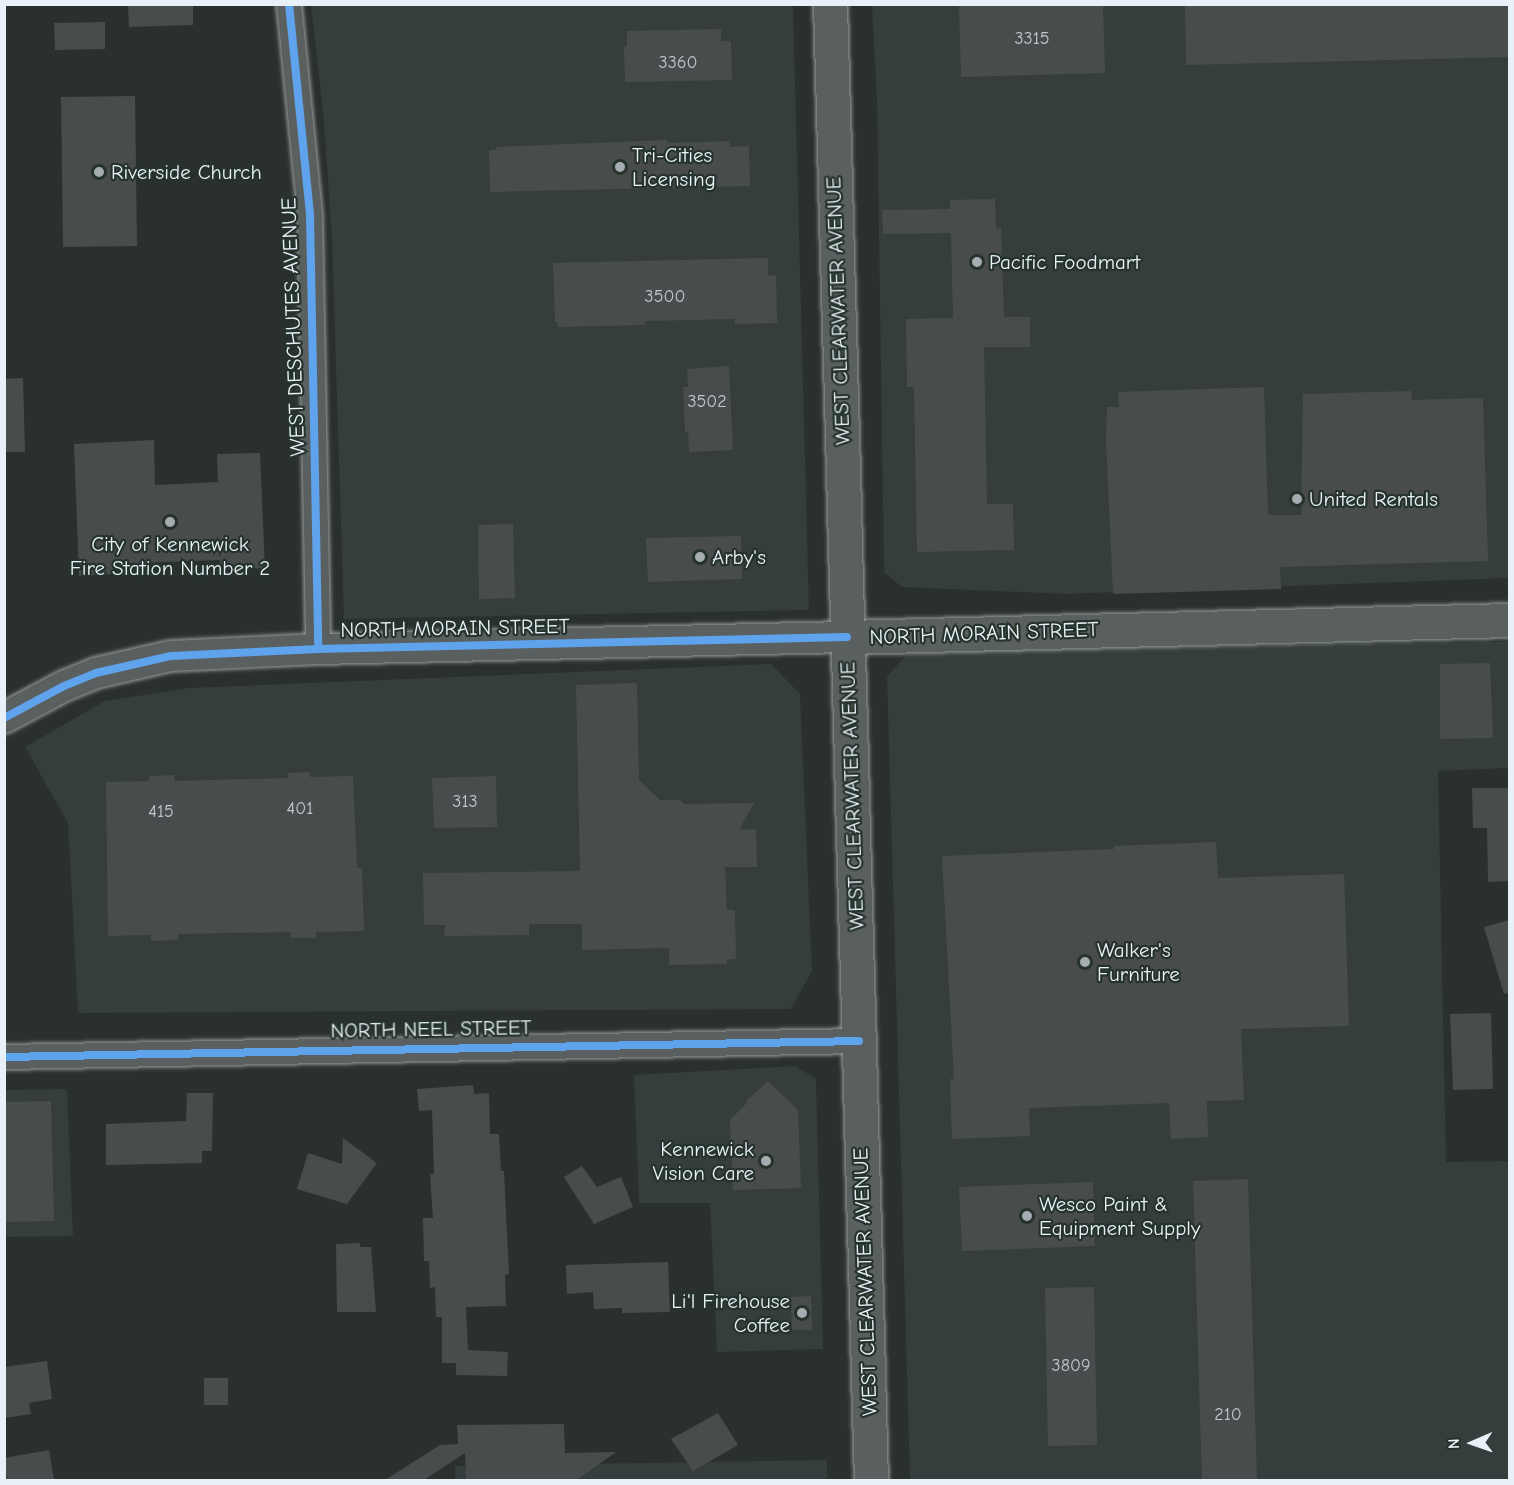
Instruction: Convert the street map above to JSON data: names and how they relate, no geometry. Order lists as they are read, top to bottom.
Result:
{
  "streets": {
    "main road": ["WEST CLEARWATER AVENUE", "NORTH MORAIN STREET"],
    "street": ["WEST DESCHUTES AVENUE", "NORTH NEEL STREET"]
  },
  "crossings": [
    ["WEST CLEARWATER AVENUE", "NORTH MORAIN STREET"],
    ["WEST CLEARWATER AVENUE", "NORTH NEEL STREET"],
    ["WEST DESCHUTES AVENUE", "NORTH MORAIN STREET"]
  ],
  "places": [
    "Tri-Cities Licensing",
    "Riverside Church",
    "Pacific Foodmart",
    "United Rentals",
    "City of Kennewick Fire Station Number 2",
    "Arby's",
    "Walker's Furniture",
    "Kennewick Vision Care",
    "Wesco Paint & Equipment Supply",
    "Li'l Firehouse Coffee"
  ],
  "house_numbers": [
    "3315",
    "3360",
    "3500",
    "3502",
    "313",
    "401",
    "415",
    "3809",
    "210"
  ],
  "north": "left"
}
